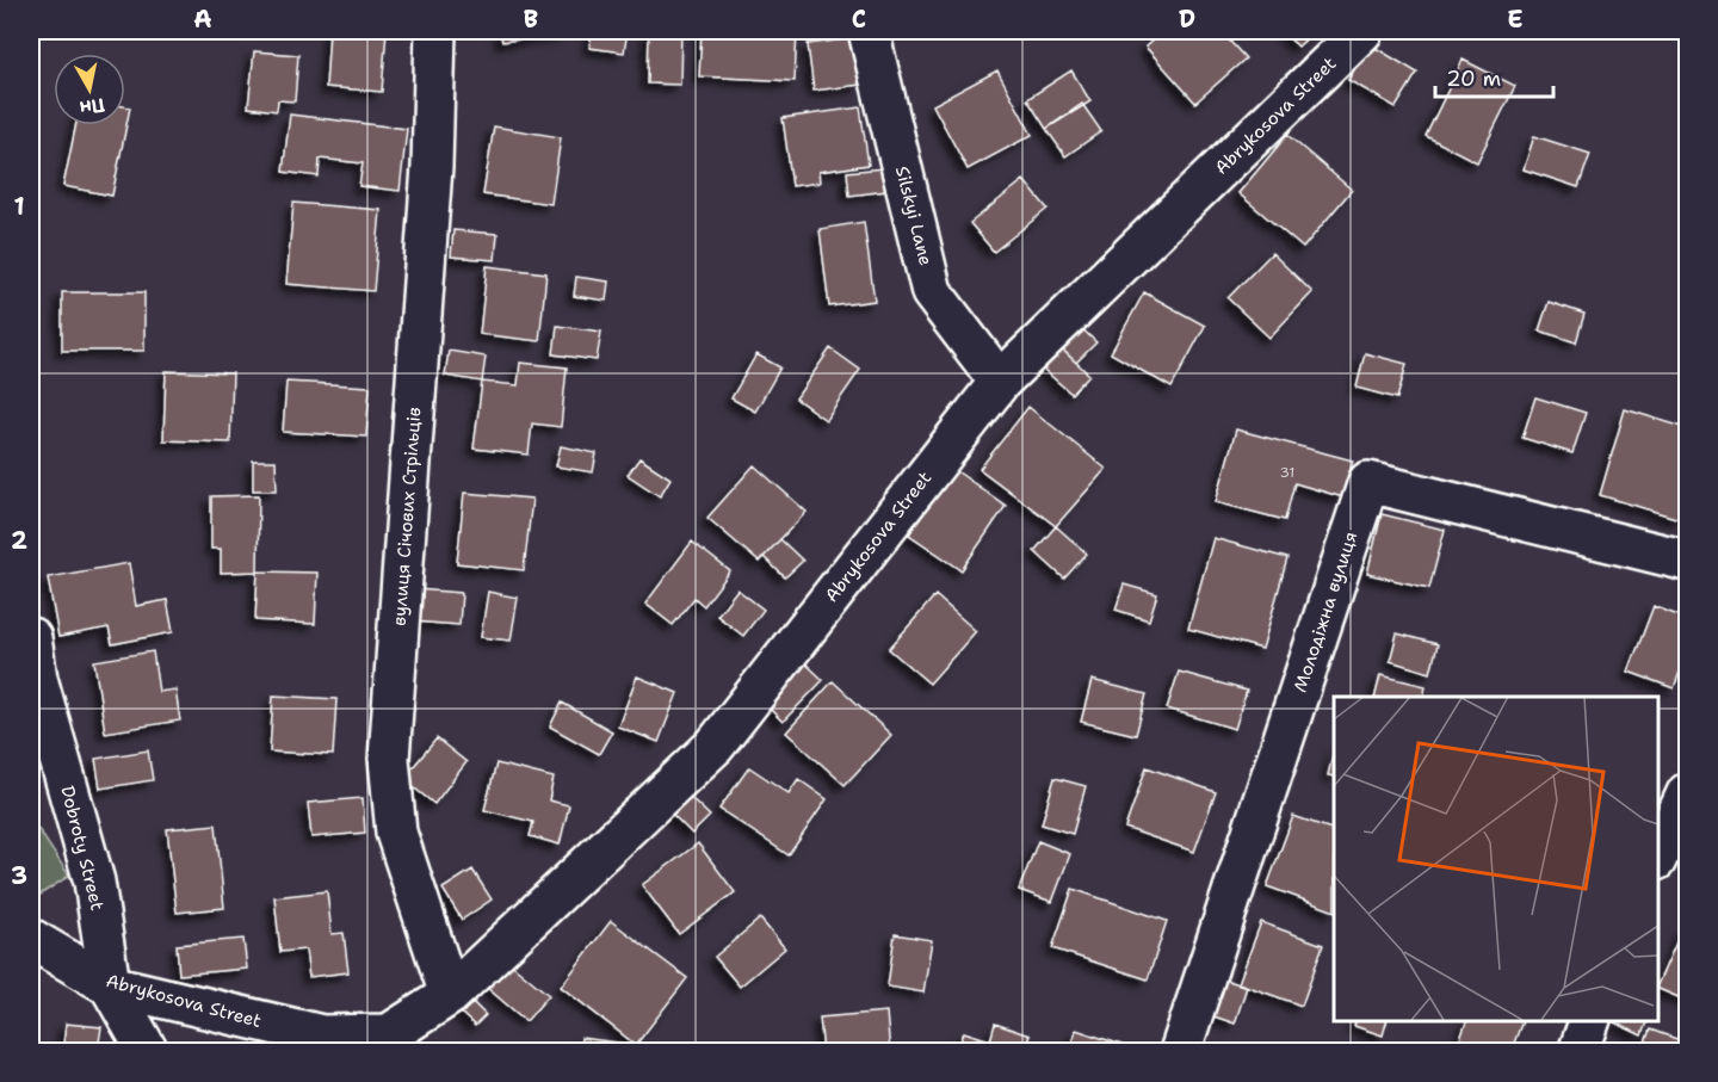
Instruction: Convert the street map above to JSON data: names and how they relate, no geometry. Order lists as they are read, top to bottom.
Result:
{
  "streets": {
    "street": [
      "Abrykosova Street",
      "Silskyi Lane",
      "вулиця Січових Стрільців",
      "Молодіжна вулиця",
      "Dobroty Street"
    ]
  },
  "crossings": [
    ["Abrykosova Street", "Silskyi Lane"],
    ["Abrykosova Street", "вулиця Січових Стрільців"],
    ["Abrykosova Street", "Dobroty Street"]
  ],
  "house_numbers": ["31"],
  "scale_bar": "20 m",
  "north": "bottom",
  "grid": {
    "columns": [
      "A",
      "B",
      "C",
      "D",
      "E"
    ],
    "rows": ["1", "2", "3"]
  }
}
